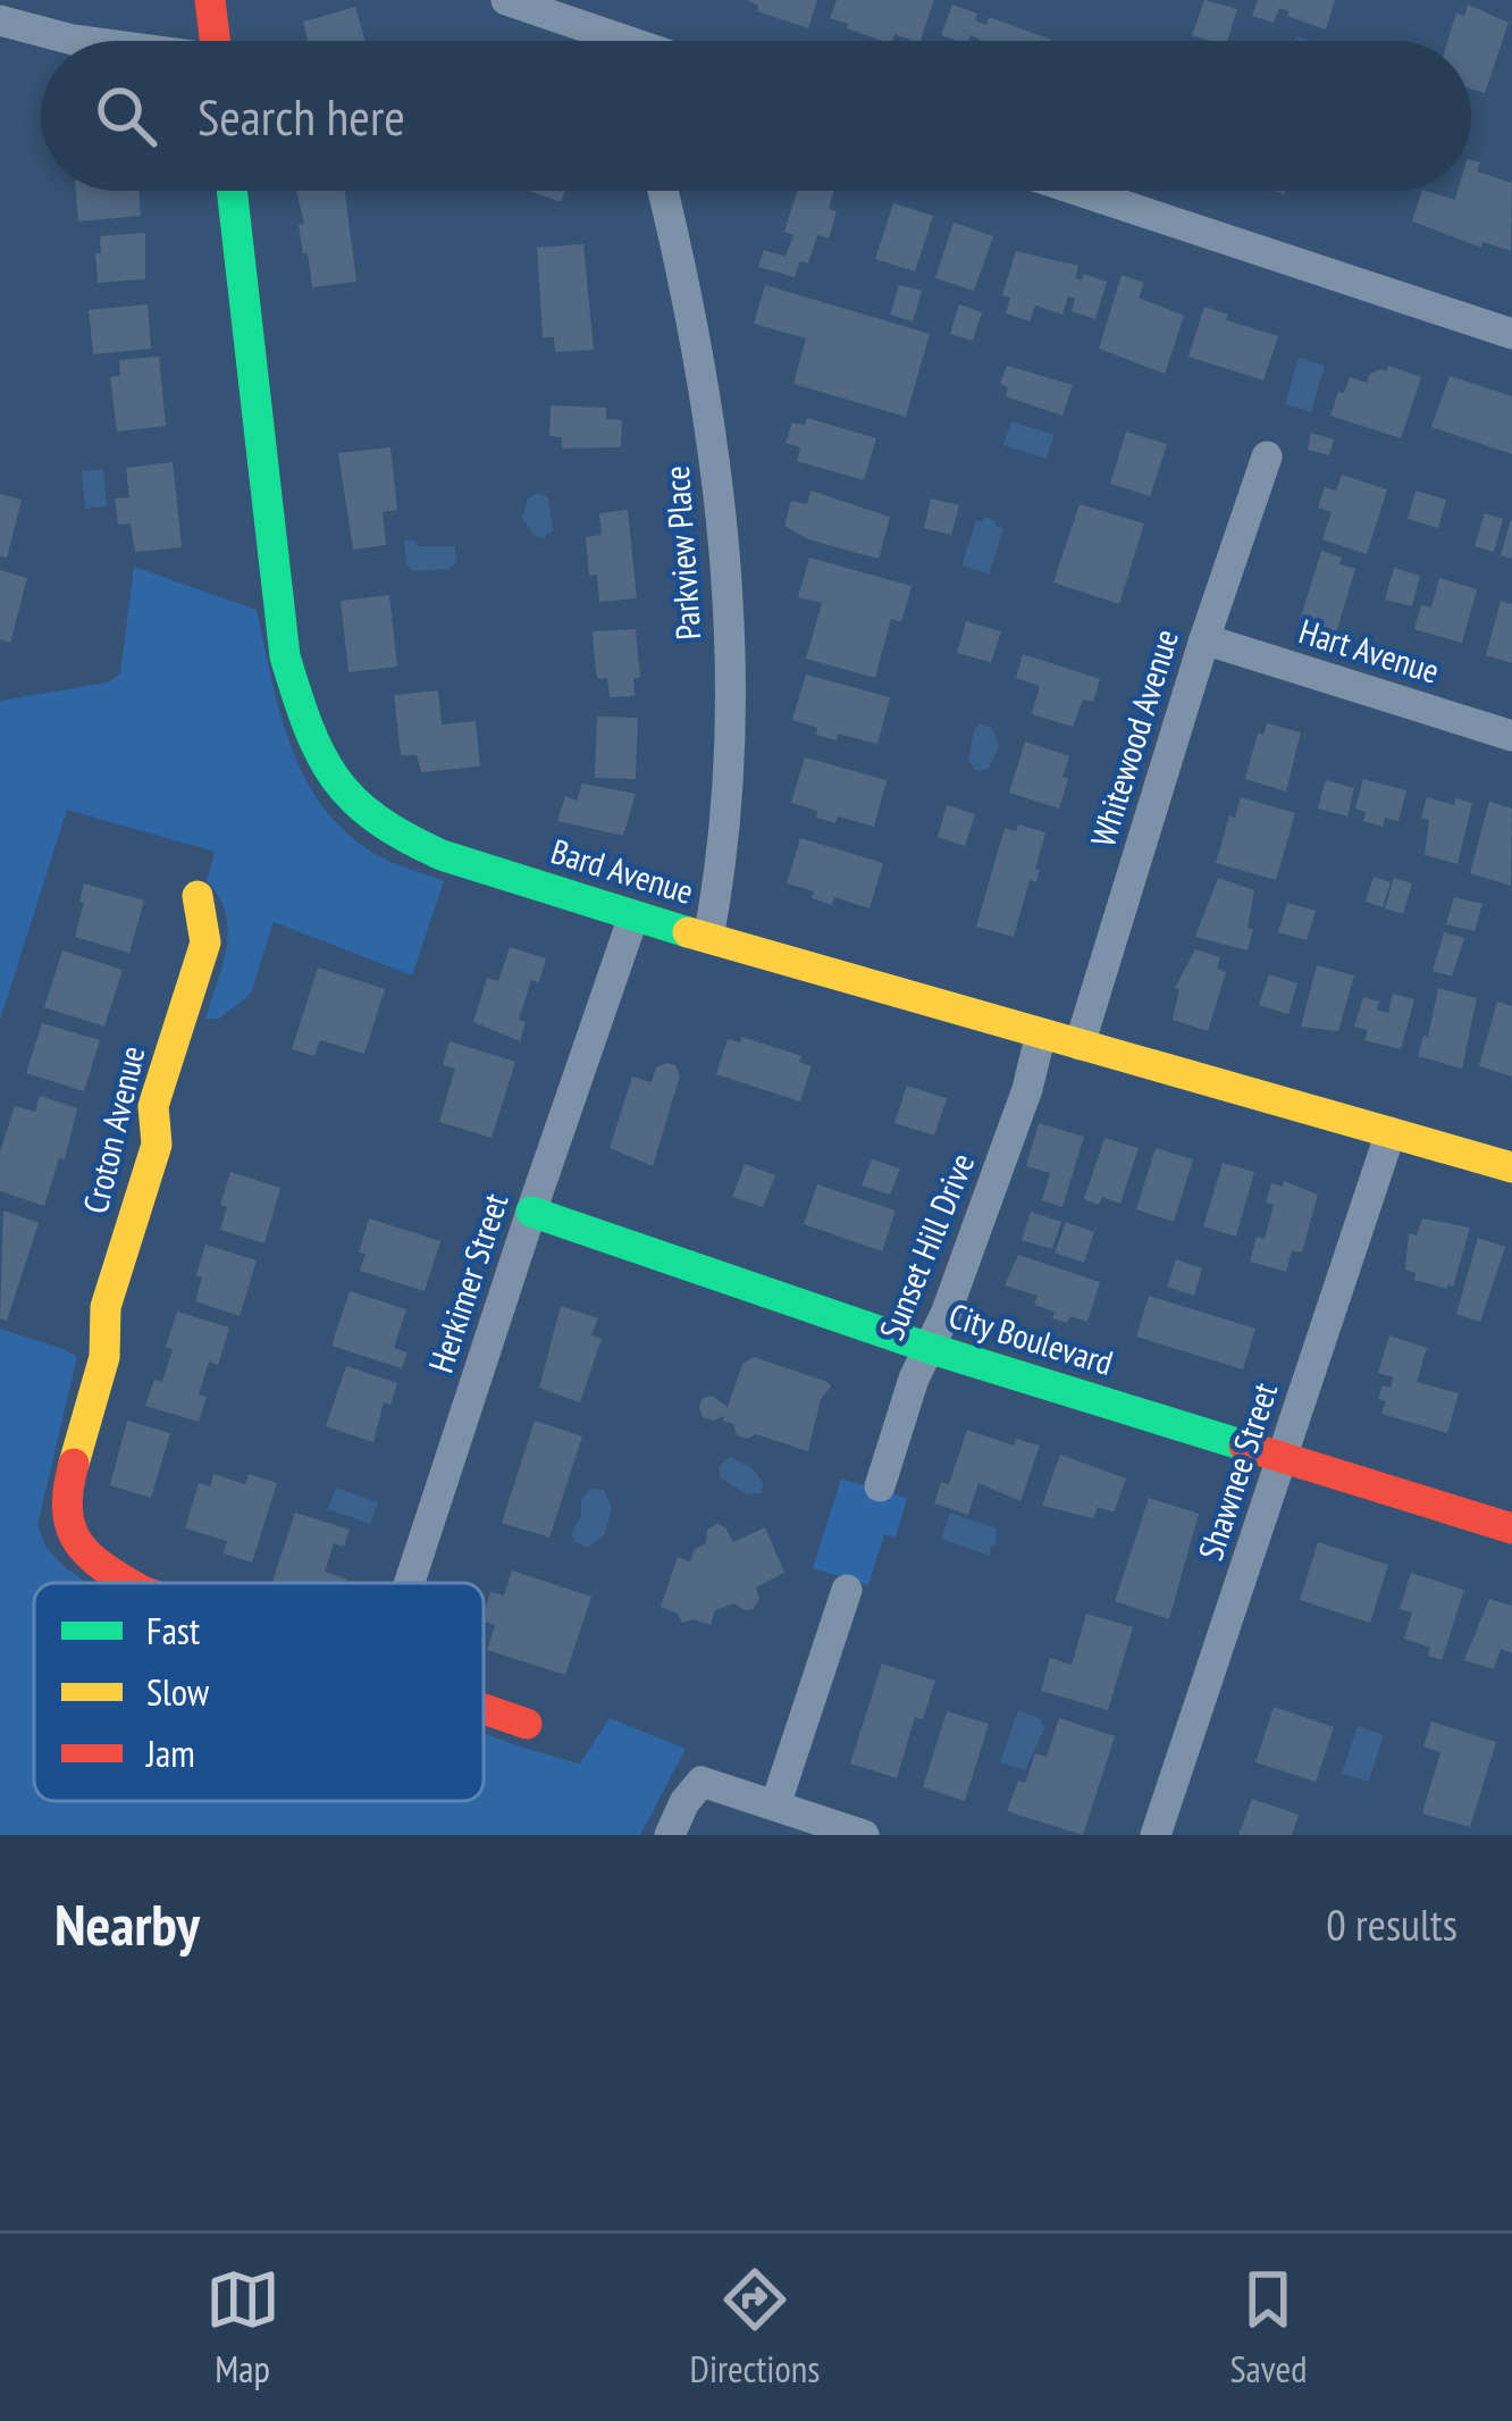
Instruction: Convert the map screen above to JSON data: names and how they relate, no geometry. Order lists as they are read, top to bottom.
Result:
{
  "streets": {
    "street": [
      "Parkview Place",
      "Hart Avenue",
      "Whitewood Avenue",
      "Bard Avenue",
      "Croton Avenue",
      "Sunset Hill Drive",
      "Herkimer Street",
      "City Boulevard",
      "Shawnee Street"
    ]
  },
  "crossings": [
    ["Parkview Place", "Bard Avenue"],
    ["Hart Avenue", "Whitewood Avenue"],
    ["Whitewood Avenue", "Bard Avenue"],
    ["Bard Avenue", "Sunset Hill Drive"],
    ["Bard Avenue", "Herkimer Street"],
    ["Bard Avenue", "Shawnee Street"],
    ["Sunset Hill Drive", "City Boulevard"],
    ["Herkimer Street", "City Boulevard"],
    ["City Boulevard", "Shawnee Street"]
  ],
  "legend": ["Fast", "Slow", "Jam"],
  "page": {
    "search": "Search here",
    "heading": ["Nearby", "0 results"],
    "nav": ["Map", "Directions", "Saved"]
  }
}
